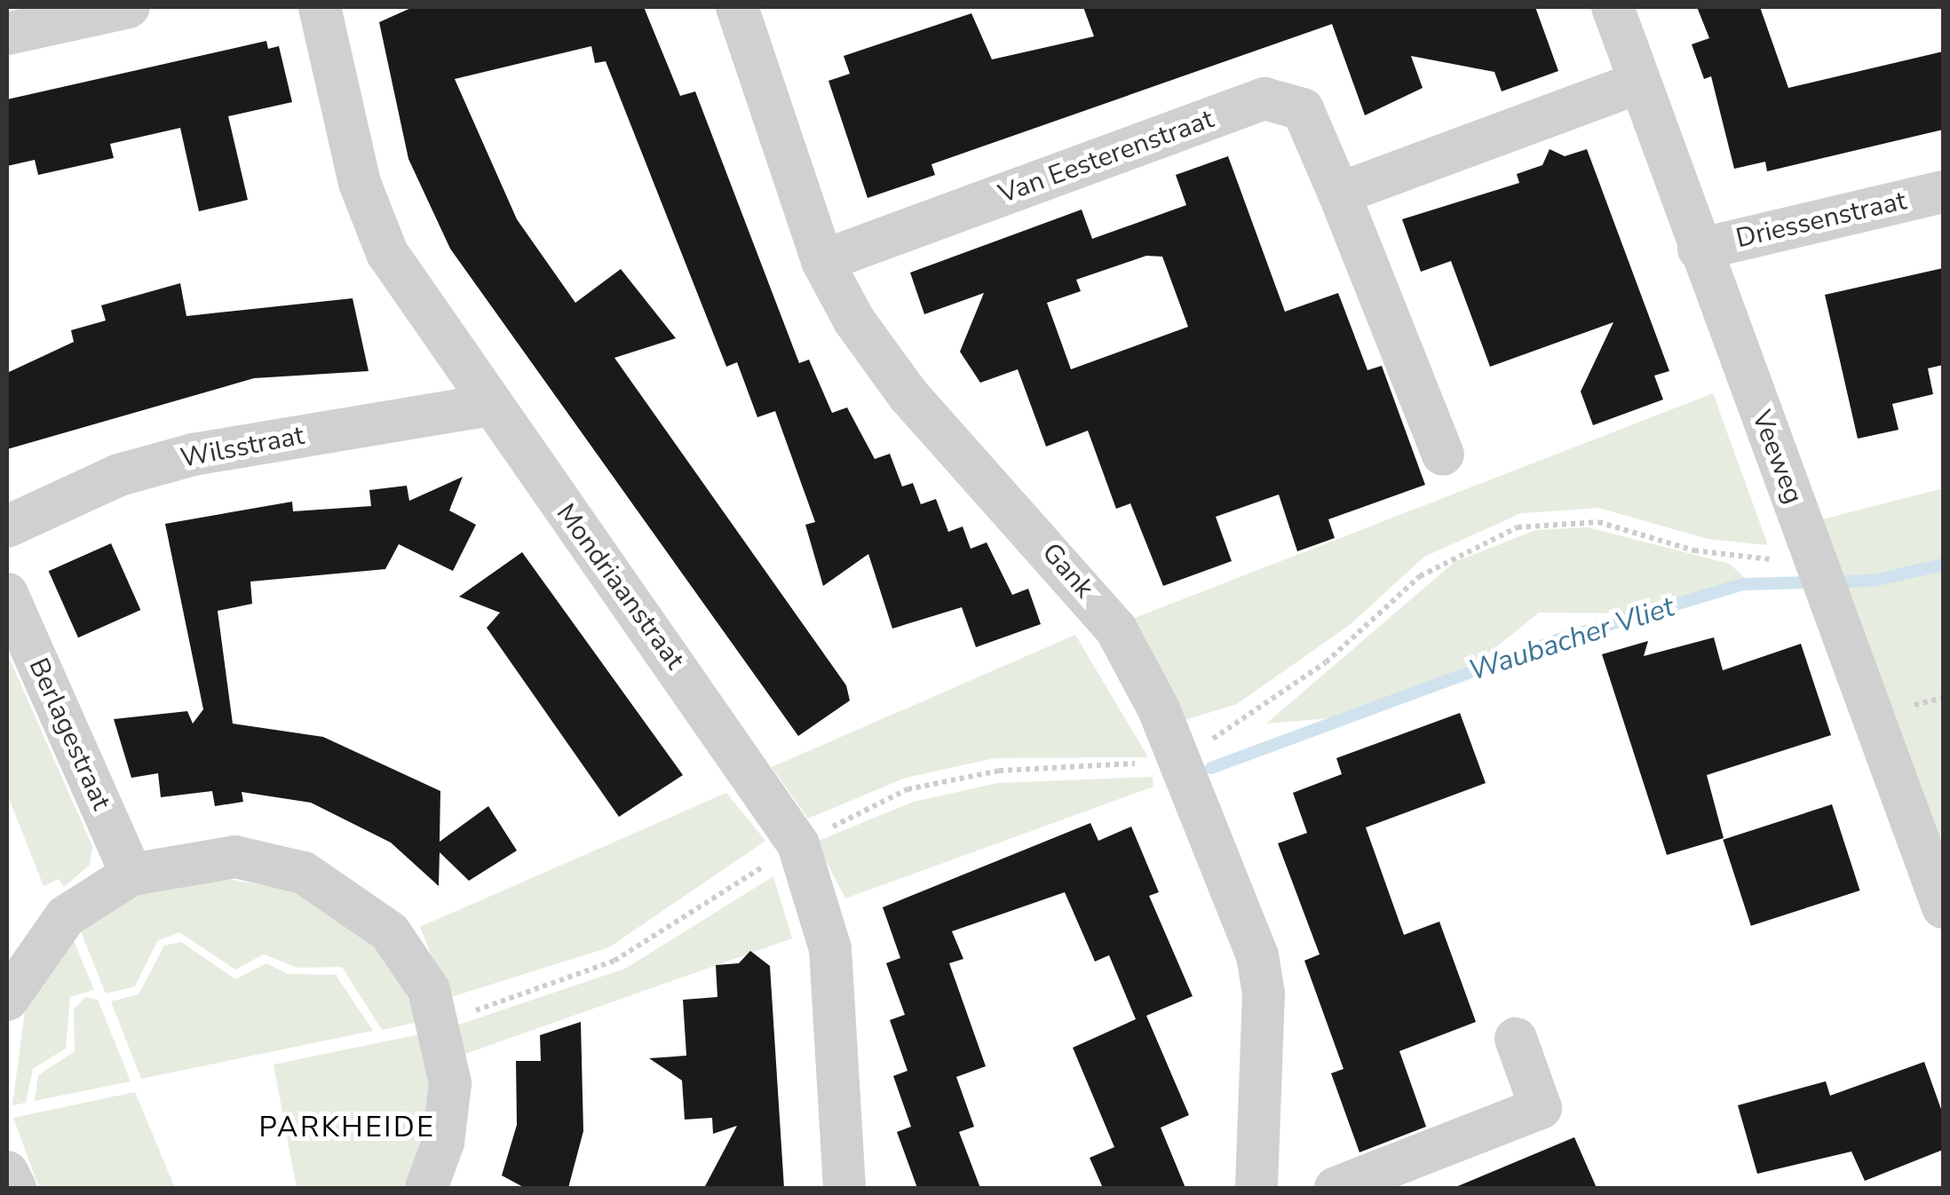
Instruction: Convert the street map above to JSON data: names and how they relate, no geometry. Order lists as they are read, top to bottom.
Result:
{
  "streets": {
    "street": [
      "Van Eesterenstraat",
      "Driessenstraat",
      "Wilsstraat",
      "Veeweg",
      "Gank",
      "Mondriaanstraat",
      "Berlagestraat"
    ]
  },
  "crossings": [
    ["Van Eesterenstraat", "Gank"],
    ["Driessenstraat", "Veeweg"],
    ["Wilsstraat", "Mondriaanstraat"]
  ],
  "districts": ["PARKHEIDE"],
  "water": ["Waubacher Vliet"]
}
